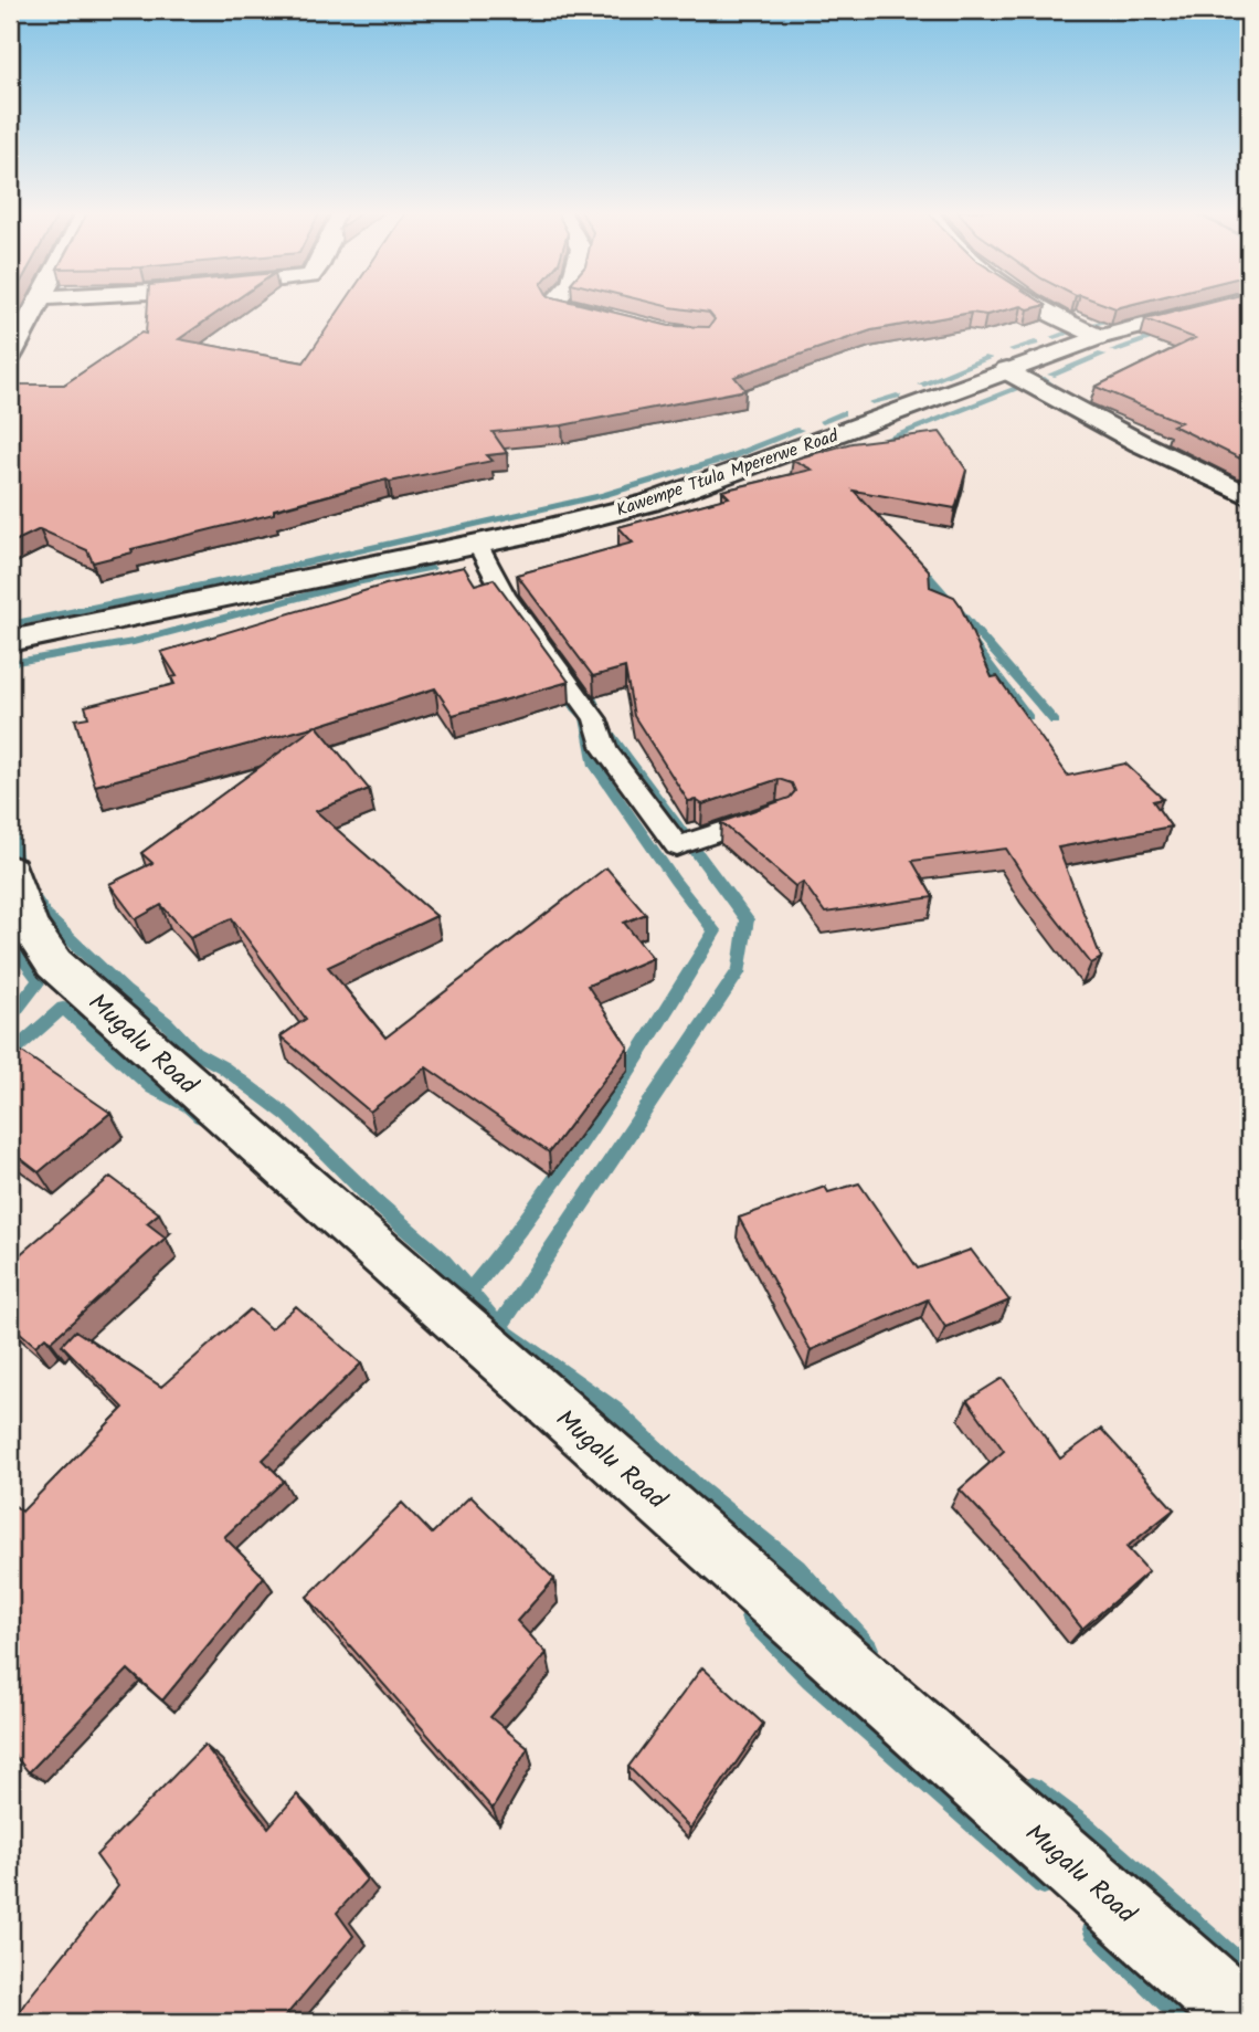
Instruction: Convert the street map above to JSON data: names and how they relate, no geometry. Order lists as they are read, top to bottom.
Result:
{
  "streets": {
    "street": ["Kawempe Ttula Mpererwe Road", "Mugalu Road"]
  }
}
